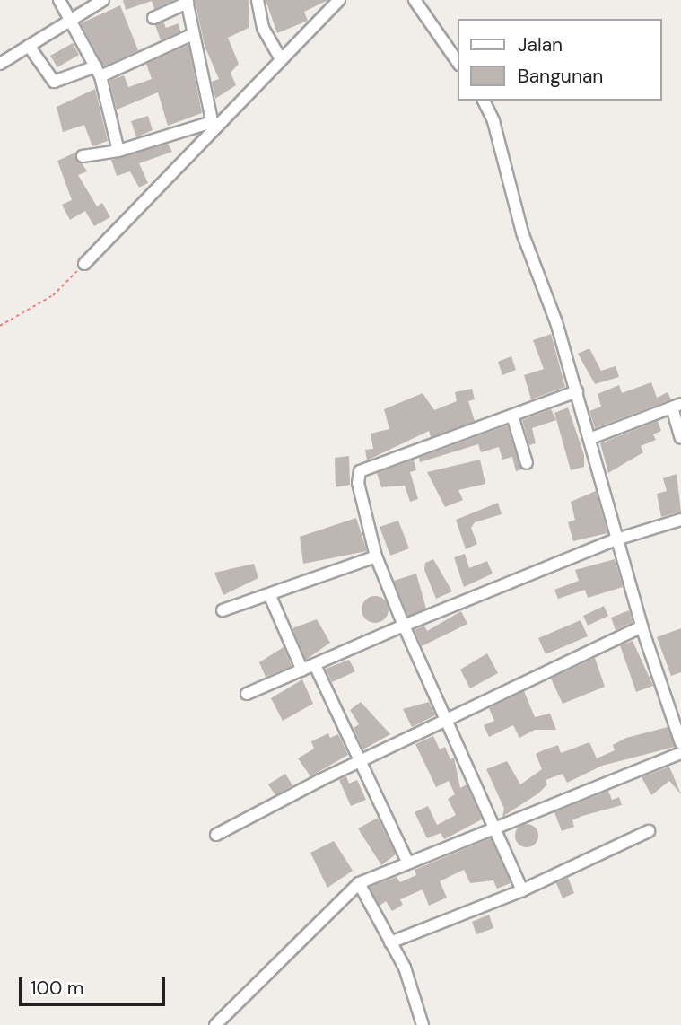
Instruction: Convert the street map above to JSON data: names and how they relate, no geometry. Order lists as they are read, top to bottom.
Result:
{
  "legend": ["Jalan", "Bangunan"],
  "scale_bar": "100 m"
}
